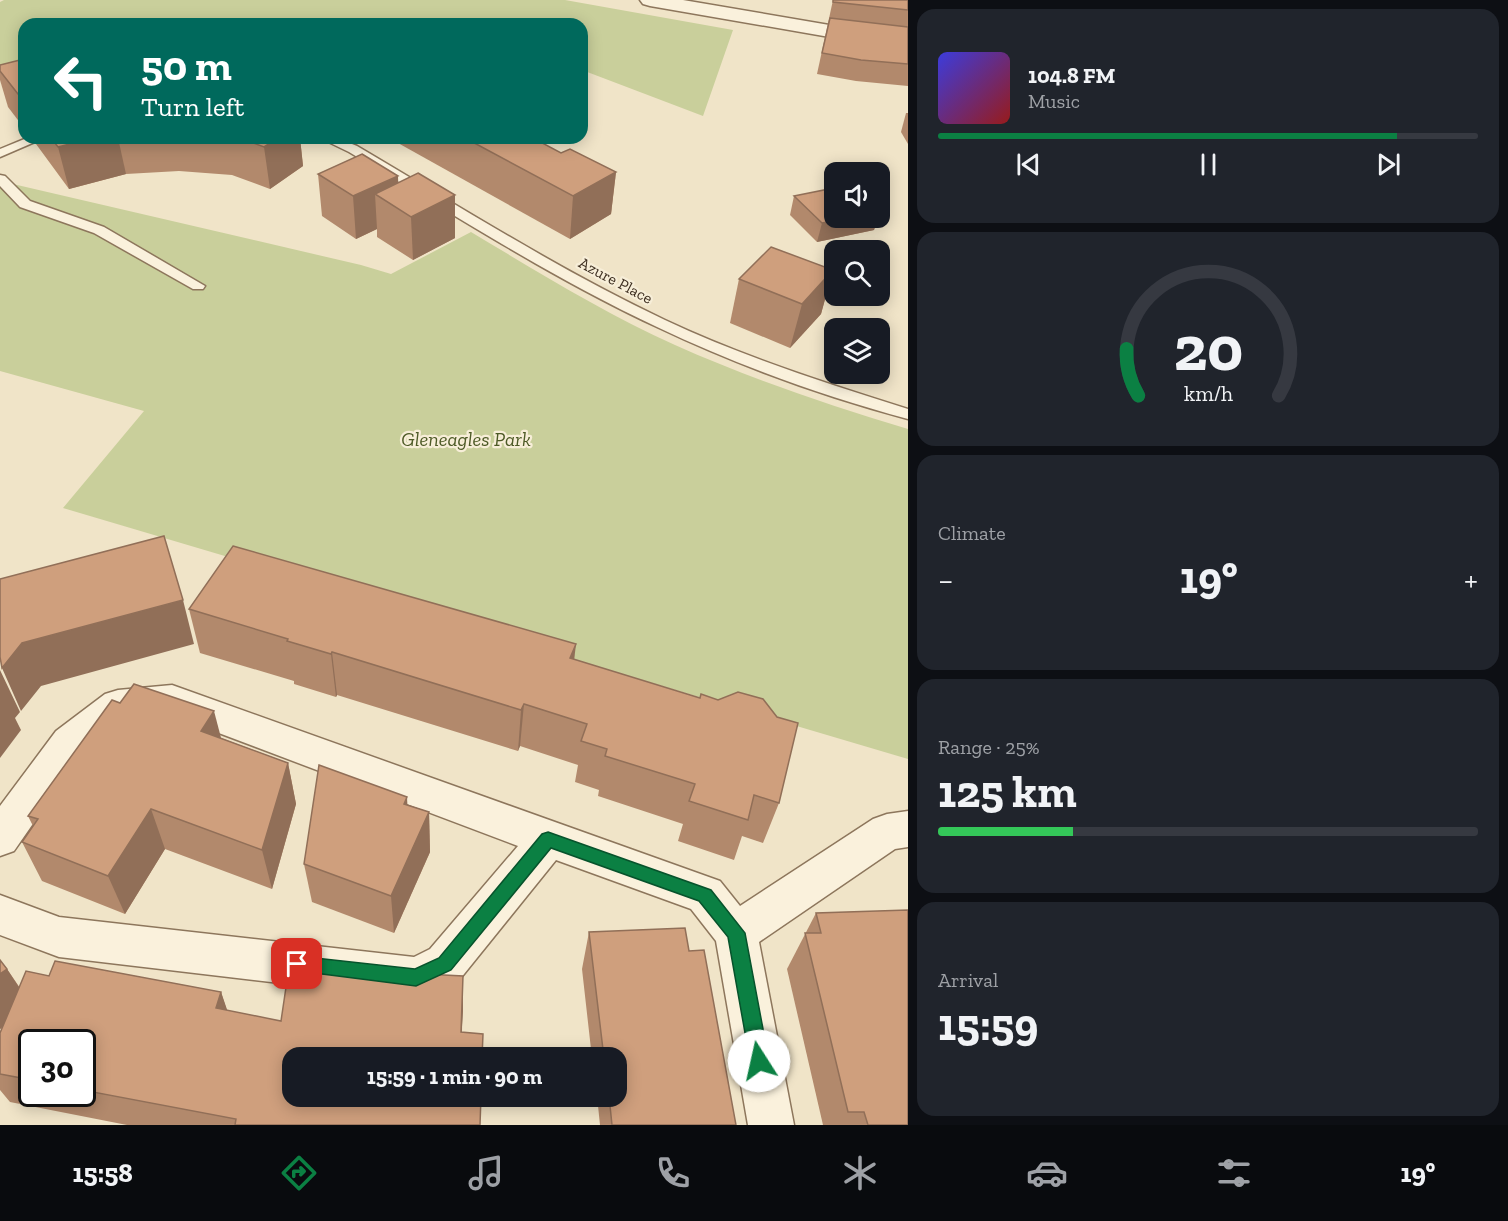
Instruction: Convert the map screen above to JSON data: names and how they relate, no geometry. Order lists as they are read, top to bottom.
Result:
{
  "streets": {
    "lane": ["Azure Place"]
  },
  "parks": ["Gleneagles Park"],
  "page": {
    "turn": ["50 m", "Turn left"],
    "song": ["104.8 FM", "Music"],
    "tile": [
      "Climate",
      ["Range · 25%", "125 km"],
      ["Arrival", "15:59"]
    ],
    "heat": ["−", "19°", "+"],
    "limit": "30",
    "trip": "15:59 · 1 min · 90 m",
    "tabs": ["15:58", "19°"],
    "gauge": ["20", "km/h"]
  }
}
